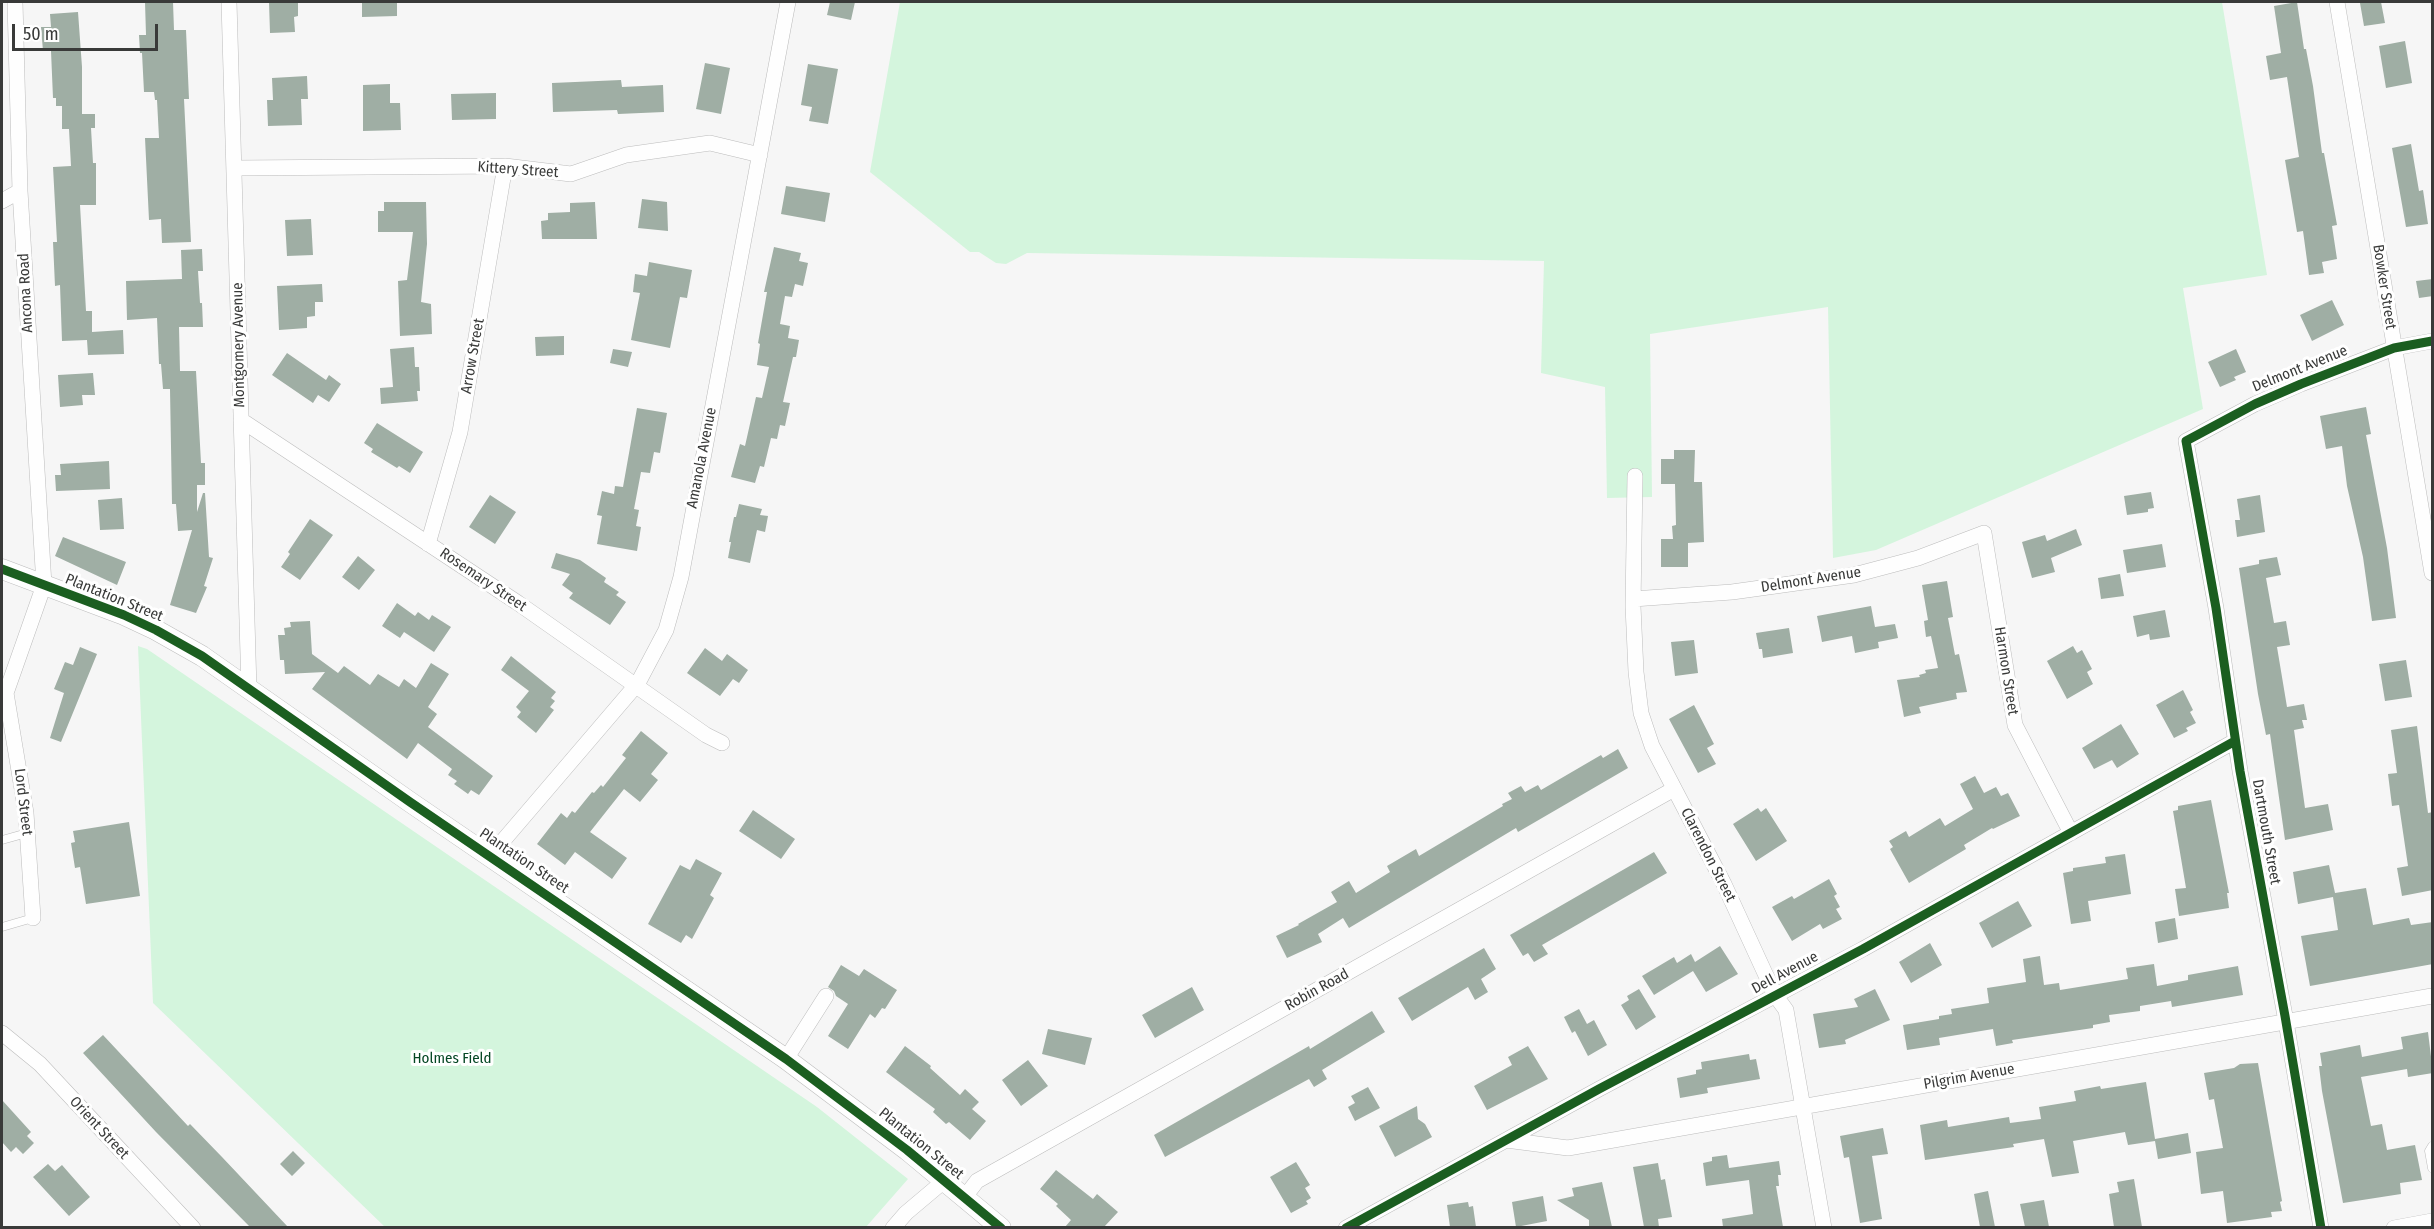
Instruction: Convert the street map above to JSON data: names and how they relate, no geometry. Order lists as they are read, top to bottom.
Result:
{
  "streets": {
    "street": [
      "Kittery Street",
      "Bowker Street",
      "Ancona Road",
      "Montgomery Avenue",
      "Arrow Street",
      "Delmont Avenue",
      "Amanola Avenue",
      "Rosemary Street",
      "Plantation Street",
      "Harmon Street",
      "Lord Street",
      "Dartmouth Street",
      "Clarendon Street",
      "Dell Avenue",
      "Robin Road",
      "Pilgrim Avenue",
      "Orient Street"
    ]
  },
  "crossings": [
    ["Kittery Street", "Montgomery Avenue"],
    ["Kittery Street", "Arrow Street"],
    ["Kittery Street", "Amanola Avenue"],
    ["Bowker Street", "Delmont Avenue"],
    ["Ancona Road", "Plantation Street"],
    ["Ancona Road", "Lord Street"],
    ["Montgomery Avenue", "Rosemary Street"],
    ["Montgomery Avenue", "Plantation Street"],
    ["Arrow Street", "Rosemary Street"],
    ["Delmont Avenue", "Harmon Street"],
    ["Delmont Avenue", "Dartmouth Street"],
    ["Delmont Avenue", "Clarendon Street"],
    ["Amanola Avenue", "Rosemary Street"],
    ["Amanola Avenue", "Plantation Street"],
    ["Plantation Street", "Lord Street"],
    ["Plantation Street", "Robin Road"],
    ["Harmon Street", "Dell Avenue"],
    ["Dartmouth Street", "Dell Avenue"],
    ["Dartmouth Street", "Pilgrim Avenue"],
    ["Clarendon Street", "Dell Avenue"],
    ["Clarendon Street", "Robin Road"],
    ["Clarendon Street", "Pilgrim Avenue"],
    ["Dell Avenue", "Pilgrim Avenue"]
  ],
  "parks": ["Holmes Field"],
  "scale_bar": "50 m"
}
